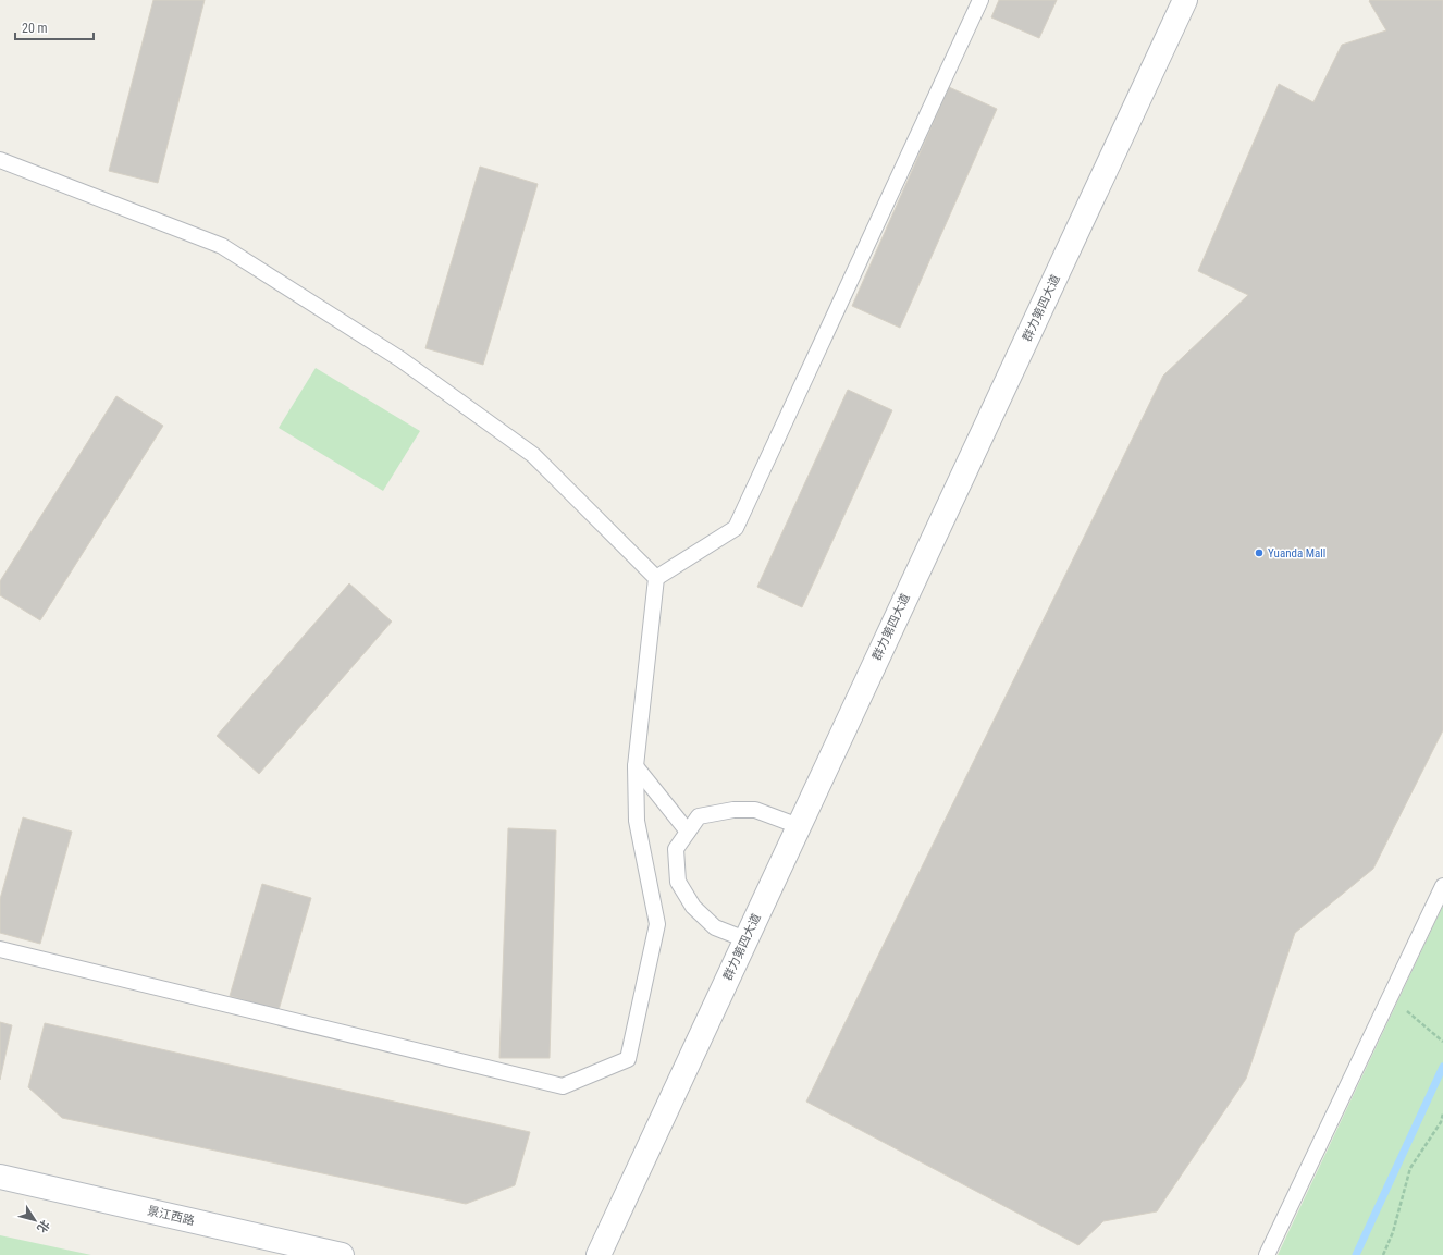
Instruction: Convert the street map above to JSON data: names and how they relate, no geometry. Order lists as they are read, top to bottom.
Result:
{
  "streets": {
    "street": ["群力第四大道", "景江西路"]
  },
  "places": ["Yuanda Mall"],
  "scale_bar": "20 m",
  "north": "bottom right"
}
